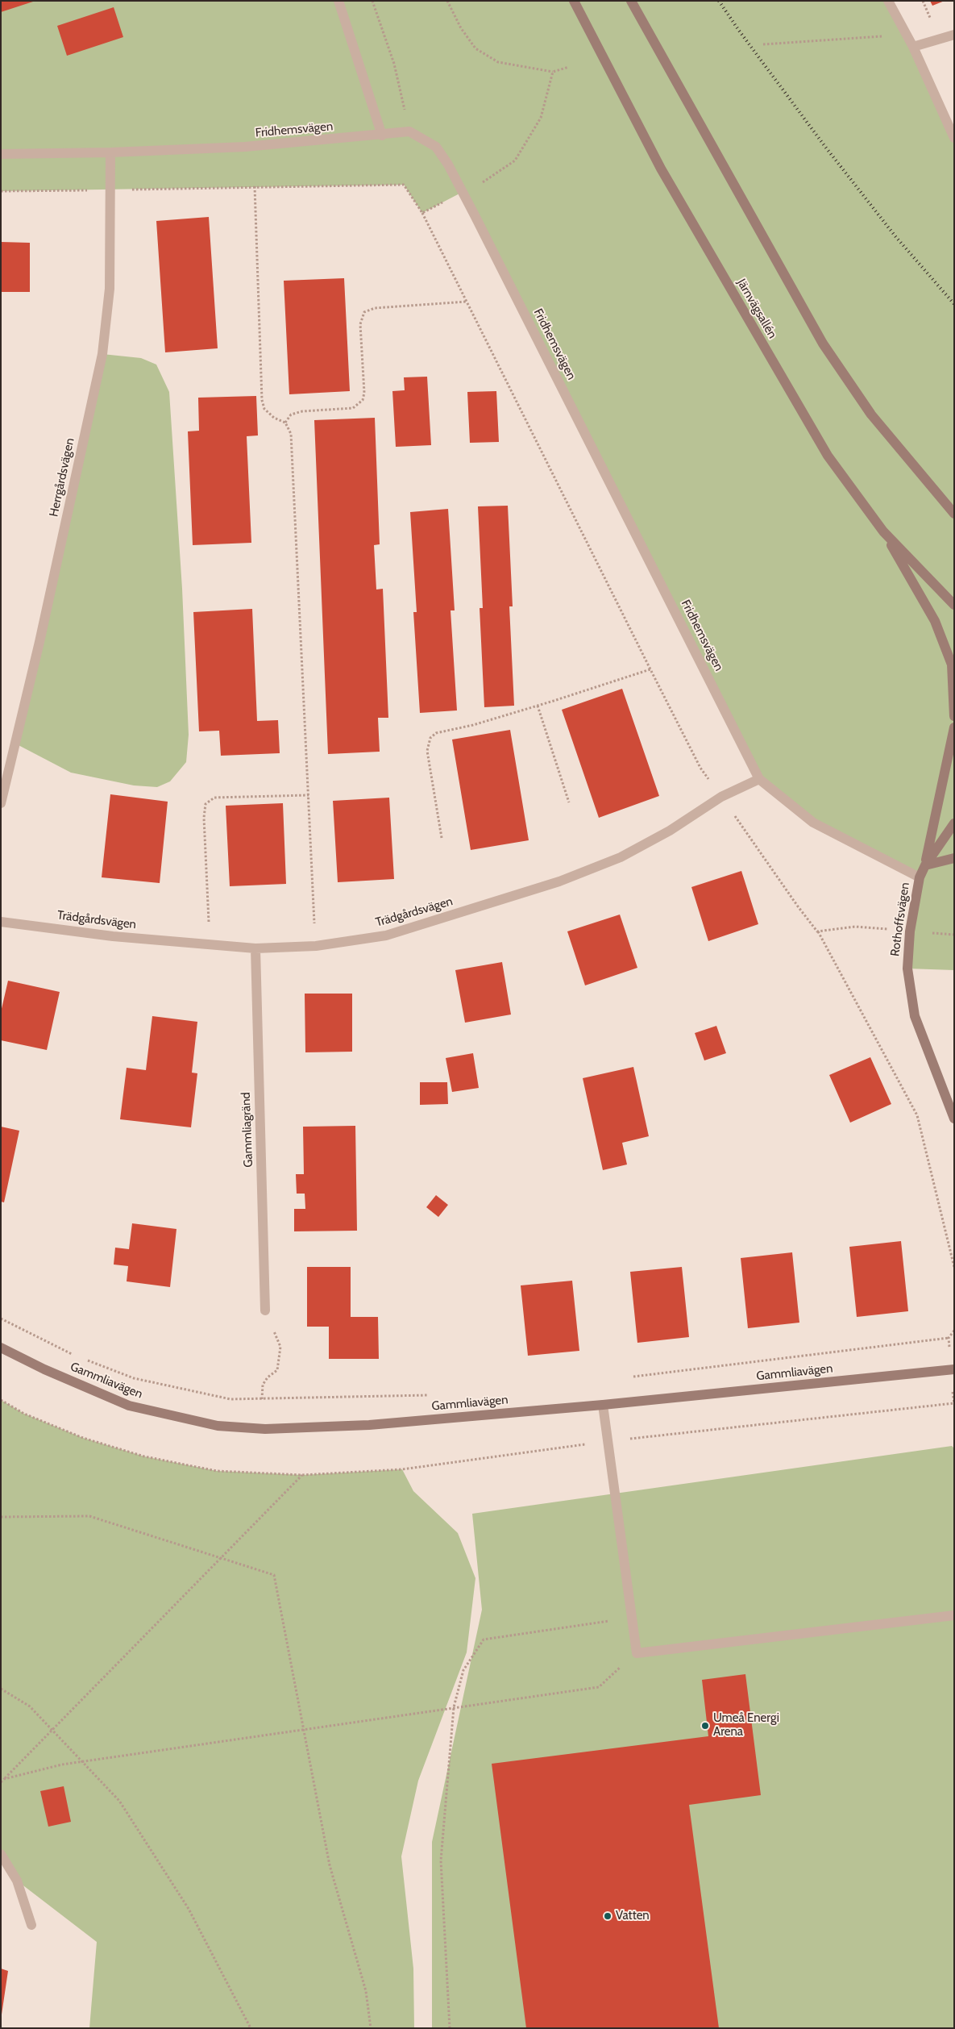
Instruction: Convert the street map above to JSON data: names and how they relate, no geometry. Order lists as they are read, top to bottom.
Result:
{
  "streets": {
    "main road": ["Järnvägsallén", "Rothoffsvägen", "Gammliavägen"],
    "street": [
      "Fridhemsvägen",
      "Herrgårdsvägen",
      "Trädgårdsvägen",
      "Gammliagränd"
    ]
  },
  "crossings": [
    ["Fridhemsvägen", "Herrgårdsvägen"],
    ["Fridhemsvägen", "Trädgårdsvägen"],
    ["Fridhemsvägen", "Rothoffsvägen"],
    ["Trädgårdsvägen", "Gammliagränd"]
  ],
  "places": ["Umeå Energi Arena", "Vatten"]
}
